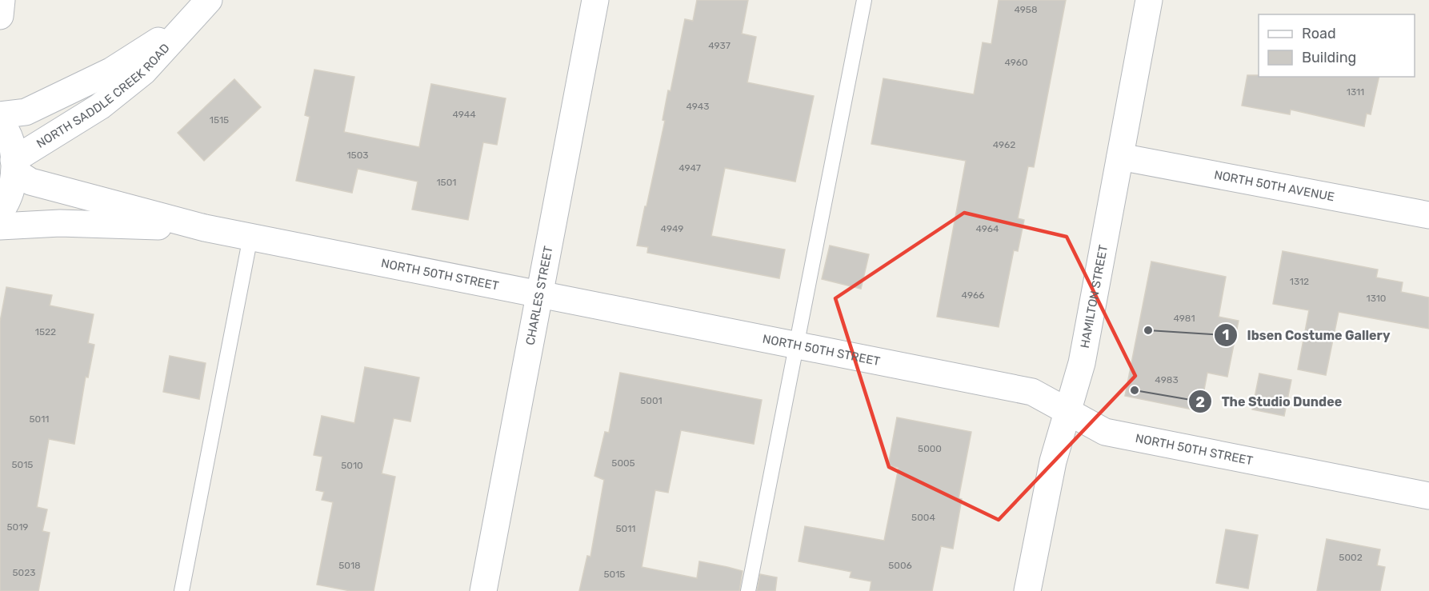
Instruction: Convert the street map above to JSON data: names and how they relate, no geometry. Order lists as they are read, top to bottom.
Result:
{
  "streets": {
    "street": [
      "NORTH SADDLE CREEK ROAD",
      "NORTH 50TH AVENUE",
      "NORTH 50TH STREET",
      "CHARLES STREET",
      "HAMILTON STREET"
    ]
  },
  "crossings": [
    ["NORTH SADDLE CREEK ROAD", "NORTH 50TH STREET"],
    ["NORTH 50TH AVENUE", "HAMILTON STREET"],
    ["NORTH 50TH STREET", "CHARLES STREET"],
    ["NORTH 50TH STREET", "HAMILTON STREET"]
  ],
  "places": ["Ibsen Costume Gallery", "The Studio Dundee"],
  "house_numbers": [
    "4958",
    "4937",
    "4960",
    "1311",
    "4943",
    "4944",
    "1515",
    "4962",
    "1503",
    "4947",
    "1501",
    "4949",
    "4964",
    "1312",
    "4966",
    "1310",
    "4981",
    "1522",
    "4983",
    "5001",
    "5011",
    "5000",
    "5005",
    "5015",
    "5010",
    "5004",
    "5019",
    "5011",
    "5002",
    "5018",
    "5006",
    "5023",
    "5015"
  ],
  "legend": ["Road", "Building"]
}
